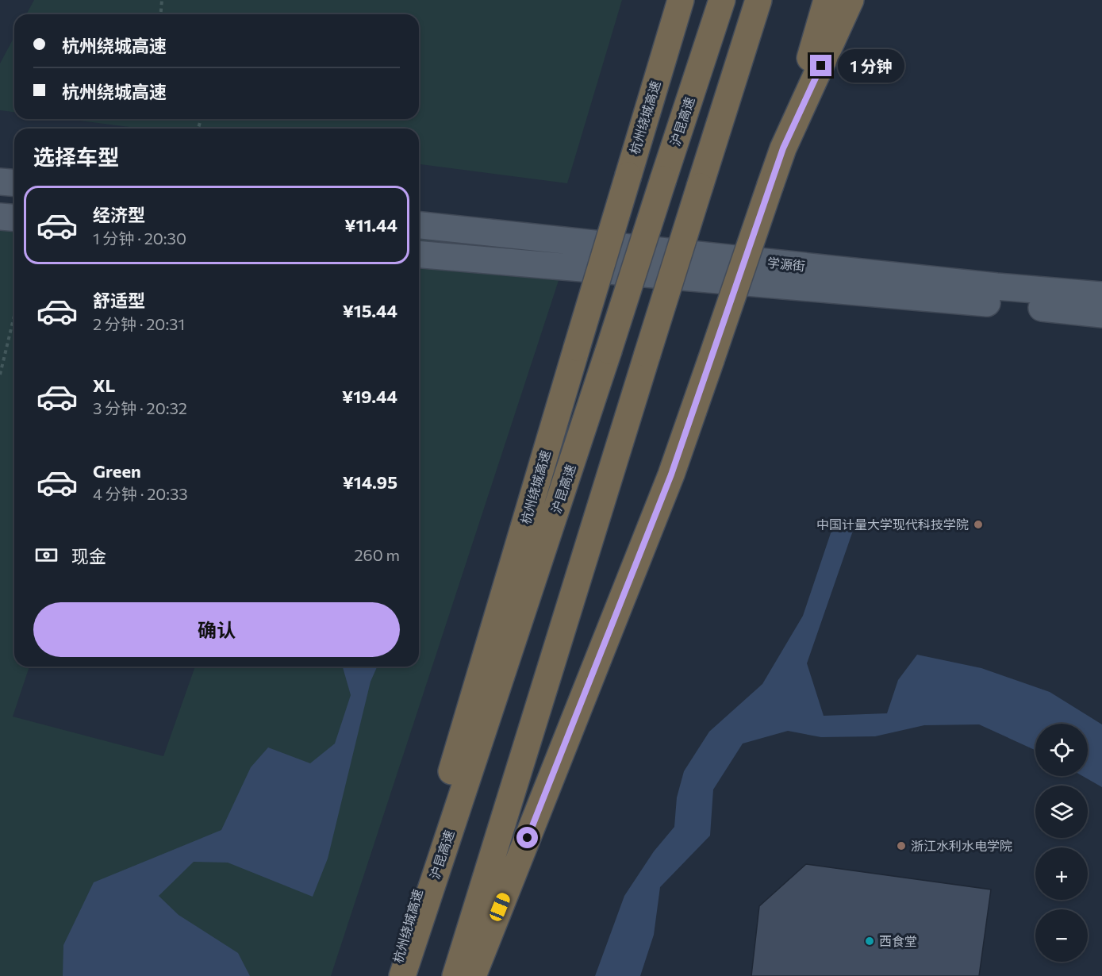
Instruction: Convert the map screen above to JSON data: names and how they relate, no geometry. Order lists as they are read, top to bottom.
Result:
{
  "streets": {
    "highway": ["杭州绕城高速", "沪昆高速"],
    "main road": ["学源街"]
  },
  "places": ["中国计量大学现代科技学院", "浙江水利水电学院", "西食堂"],
  "page": {
    "banner": ["杭州绕城高速", "杭州绕城高速"],
    "bubble": "1 分钟",
    "heading": "选择车型",
    "list": [
      {
        "name": "经济型",
        "note": "1 分钟 · 20:30",
        "value": "¥11.44"
      },
      {
        "name": "舒适型",
        "note": "2 分钟 · 20:31",
        "value": "¥15.44"
      },
      {
        "name": "XL",
        "note": "3 分钟 · 20:32",
        "value": "¥19.44"
      },
      {
        "name": "Green",
        "note": "4 分钟 · 20:33",
        "value": "¥14.95"
      }
    ],
    "pay": ["现金", "260 m"],
    "buttons": "确认",
    "map_buttons": ["+", "−"]
  }
}
